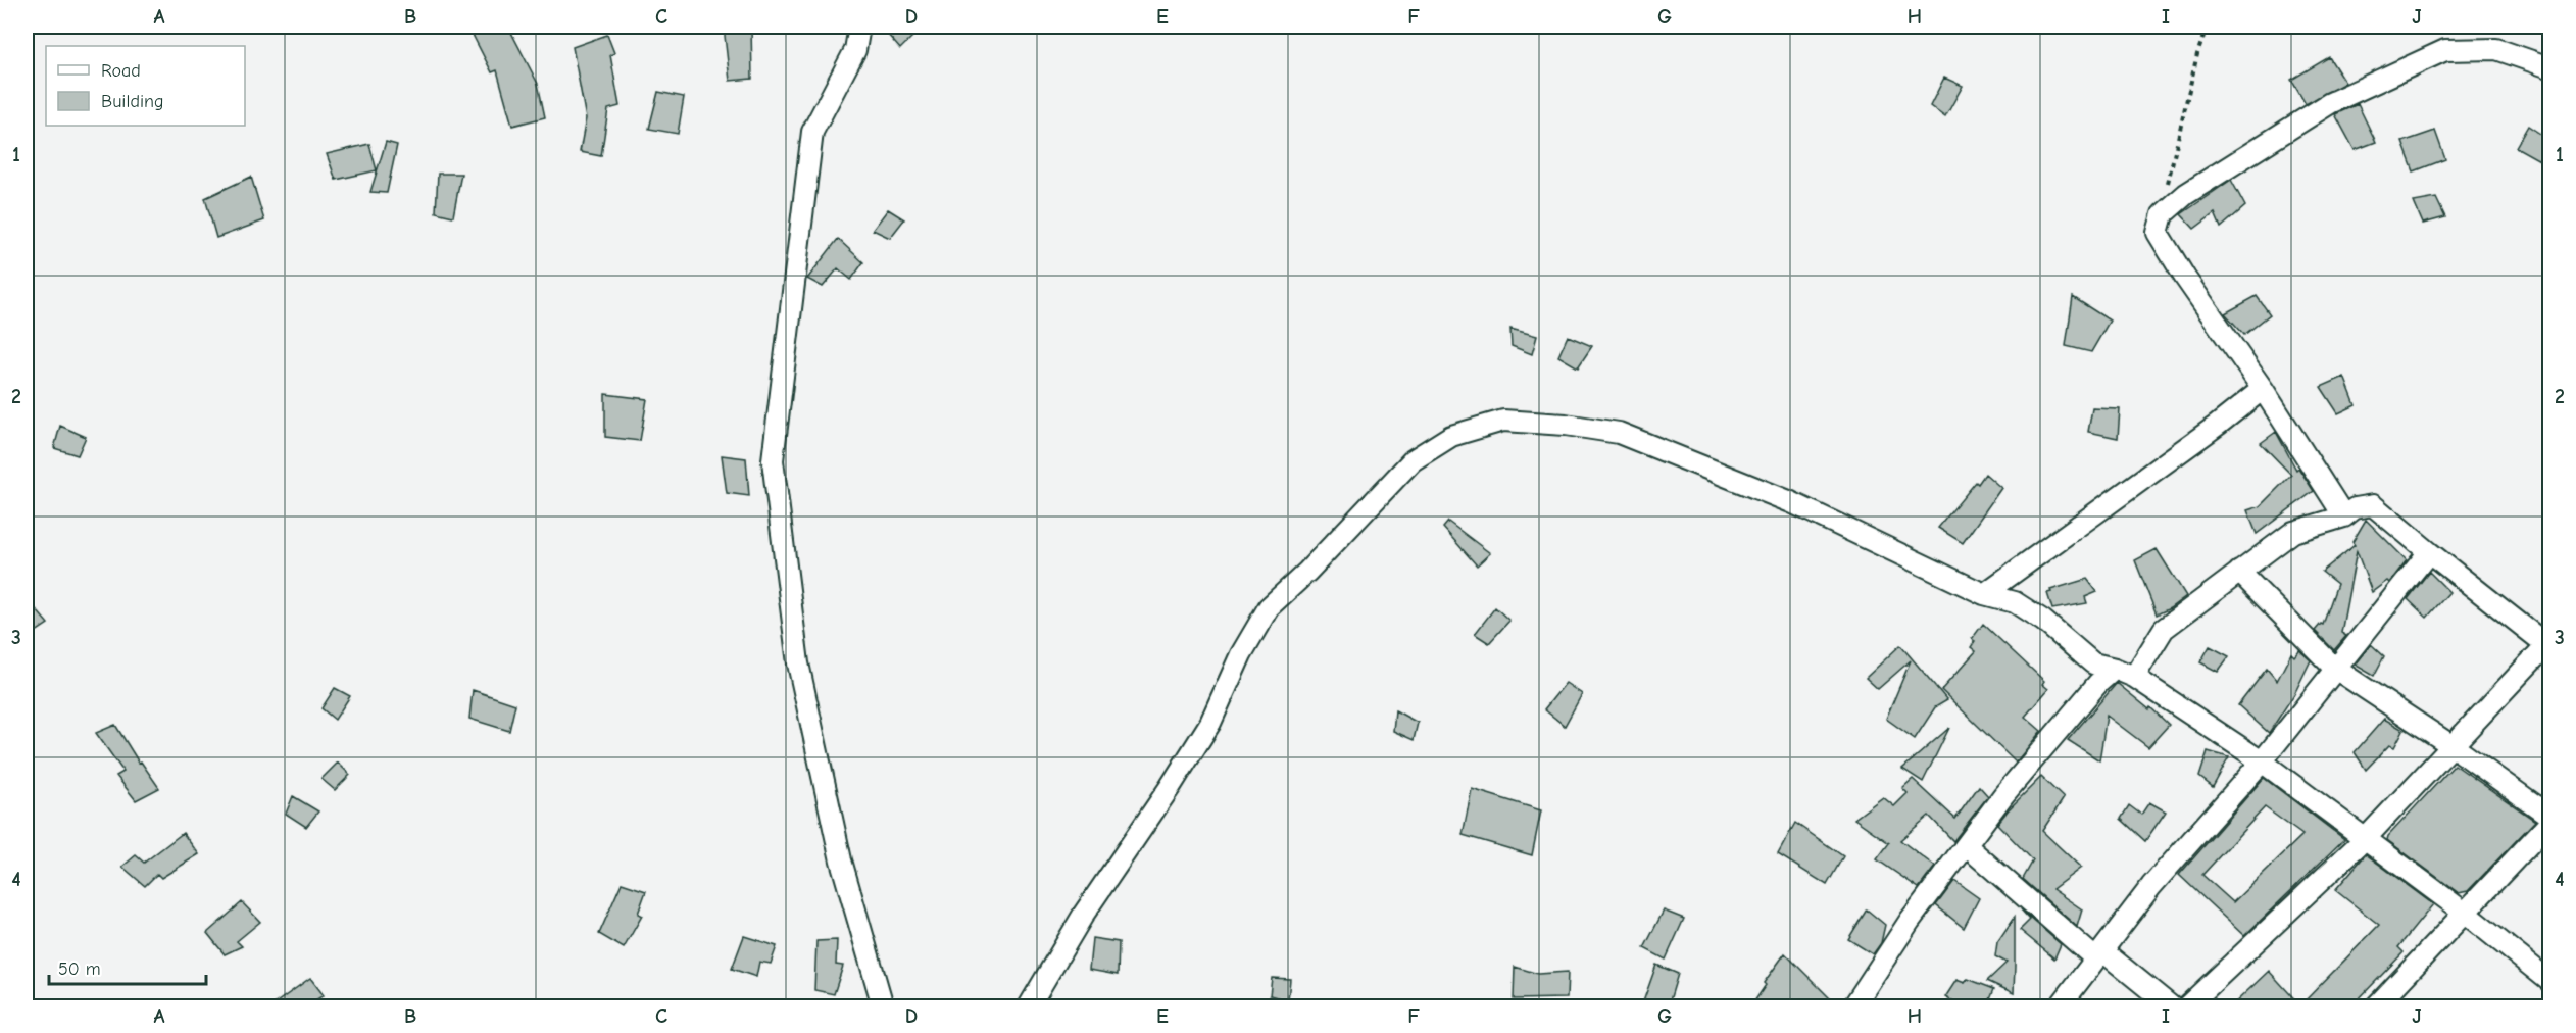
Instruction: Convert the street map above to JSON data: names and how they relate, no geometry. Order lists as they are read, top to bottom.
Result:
{
  "legend": ["Road", "Building"],
  "scale_bar": "50 m",
  "grid": {
    "columns": [
      "A",
      "B",
      "C",
      "D",
      "E",
      "F",
      "G",
      "H",
      "I",
      "J"
    ],
    "rows": [
      "1",
      "2",
      "3",
      "4"
    ]
  }
}
